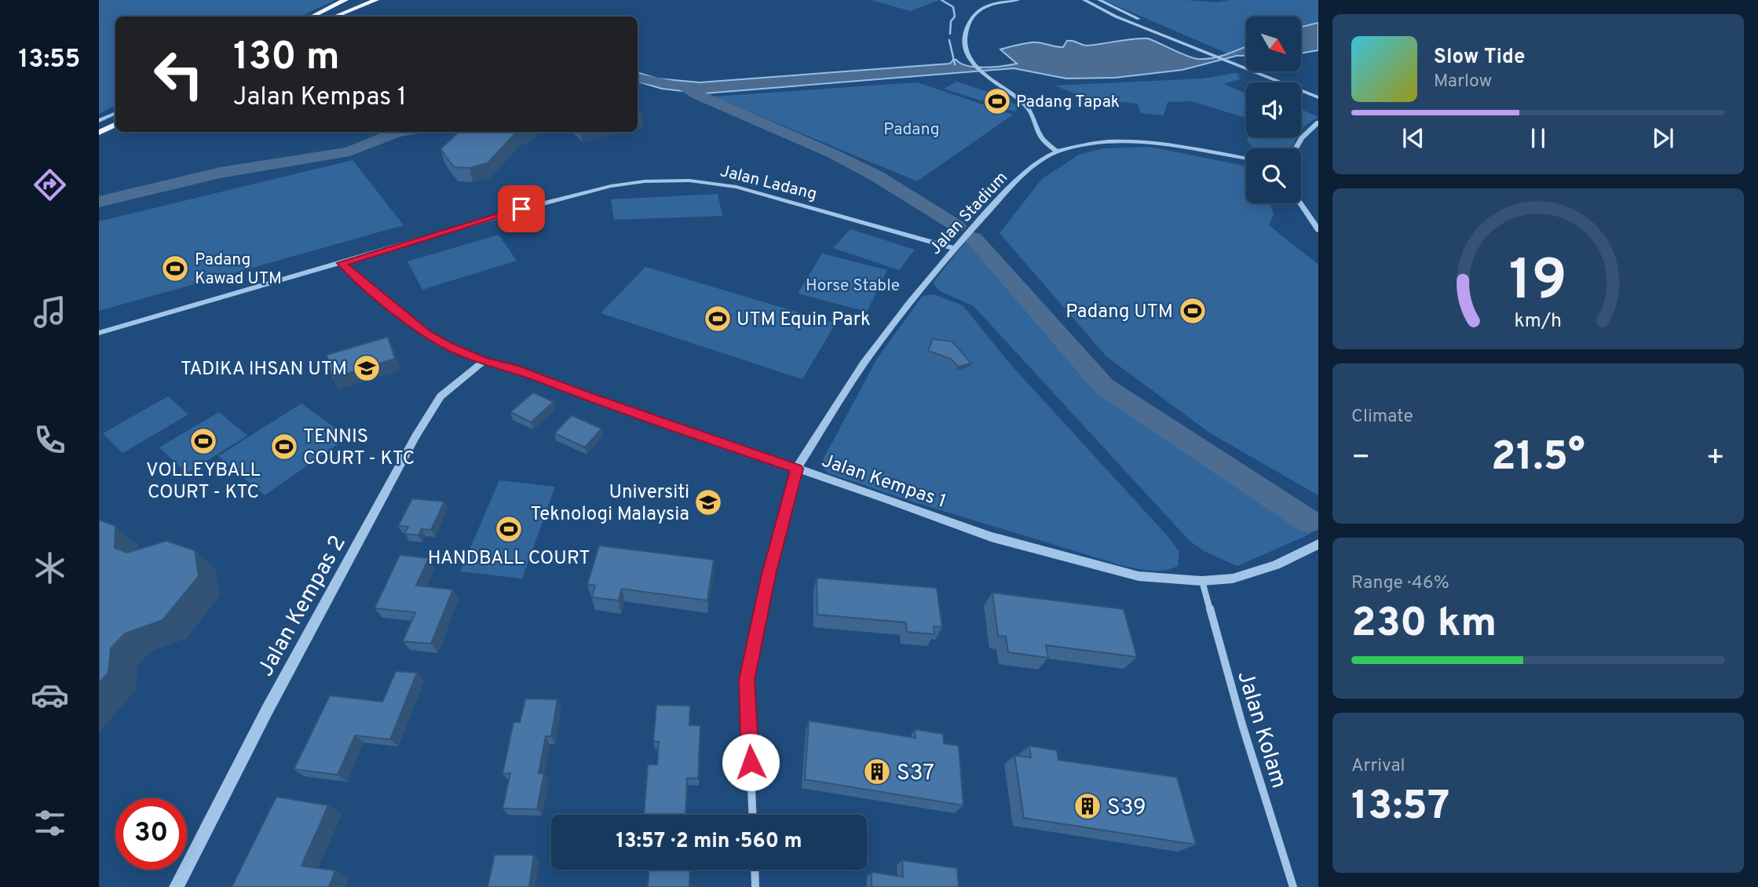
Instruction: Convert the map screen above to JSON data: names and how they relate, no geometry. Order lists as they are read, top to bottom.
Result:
{
  "streets": {
    "street": [
      "Jalan Ladang",
      "Jalan Stadium",
      "Jalan Kempas 1",
      "Jalan Kempas 2",
      "Jalan Kolam"
    ]
  },
  "crossings": [
    ["Jalan Ladang", "Jalan Stadium"],
    ["Jalan Ladang", "Jalan Kempas 1"],
    ["Jalan Stadium", "Jalan Kempas 1"],
    ["Jalan Kempas 1", "Jalan Kempas 2"],
    ["Jalan Kempas 1", "Jalan Kolam"]
  ],
  "parks": ["Padang", "Horse Stable"],
  "places": {
    "sports": [
      "Padang Tapak",
      "Padang Kawad UTM",
      "Padang UTM",
      "UTM Equin Park",
      "VOLLEYBALL COURT - KTC",
      "TENNIS COURT - KTC",
      "HANDBALL COURT"
    ],
    "school or university": ["TADIKA IHSAN UTM", "Universiti Teknologi Malaysia"],
    "building": ["S37", "S39"]
  },
  "north": "bottom right",
  "page": {
    "tabs": "13:55",
    "turn": ["130 m", "Jalan Kempas 1"],
    "song": ["Slow Tide", "Marlow"],
    "tile": [
      "Climate",
      ["Range · 46%", "230 km"],
      ["Arrival", "13:57"]
    ],
    "heat": ["−", "21.5°", "+"],
    "limit": "30",
    "trip": "13:57 · 2 min · 560 m",
    "gauge": ["19", "km/h"]
  }
}
